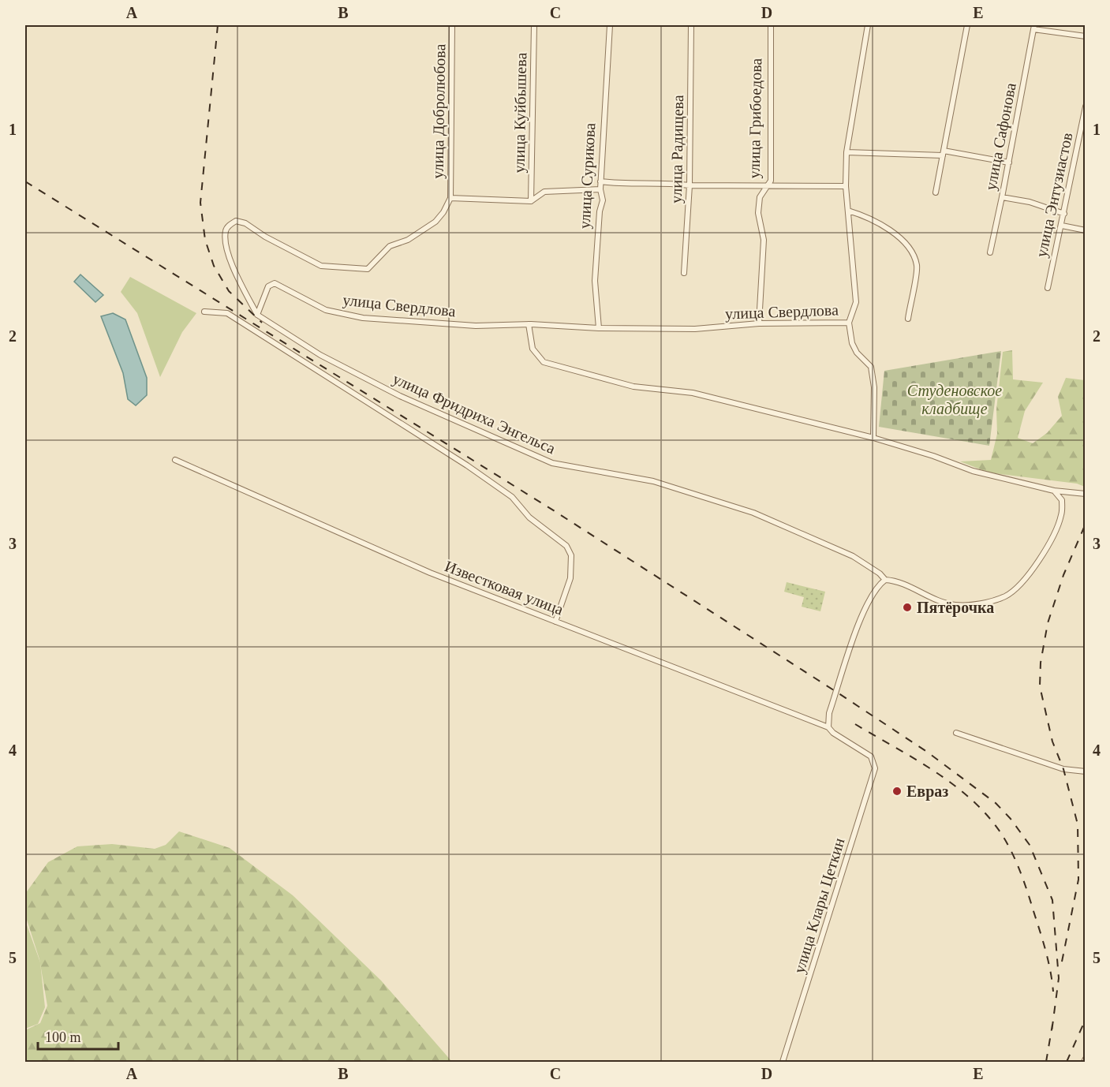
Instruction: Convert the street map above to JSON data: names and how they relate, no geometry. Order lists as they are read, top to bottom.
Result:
{
  "streets": {
    "street": [
      "улица Добролюбова",
      "улица Куйбышева",
      "улица Грибоедова",
      "улица Сафонова",
      "улица Радищева",
      "улица Сурикова",
      "улица Энтузиастов",
      "улица Свердлова",
      "улица Фридриха Энгельса",
      "Известковая улица",
      "улица Клары Цеткин"
    ]
  },
  "crossings": [
    ["улица Грибоедова", "улица Свердлова"],
    ["улица Сурикова", "улица Свердлова"],
    ["улица Свердлова", "улица Фридриха Энгельса"],
    ["Известковая улица", "улица Клары Цеткин"]
  ],
  "parks": ["Студеновское кладбище"],
  "places": ["Пятёрочка", "Евраз"],
  "scale_bar": "100 m",
  "grid": {
    "columns": [
      "A",
      "B",
      "C",
      "D",
      "E"
    ],
    "rows": [
      "1",
      "2",
      "3",
      "4",
      "5"
    ]
  }
}
